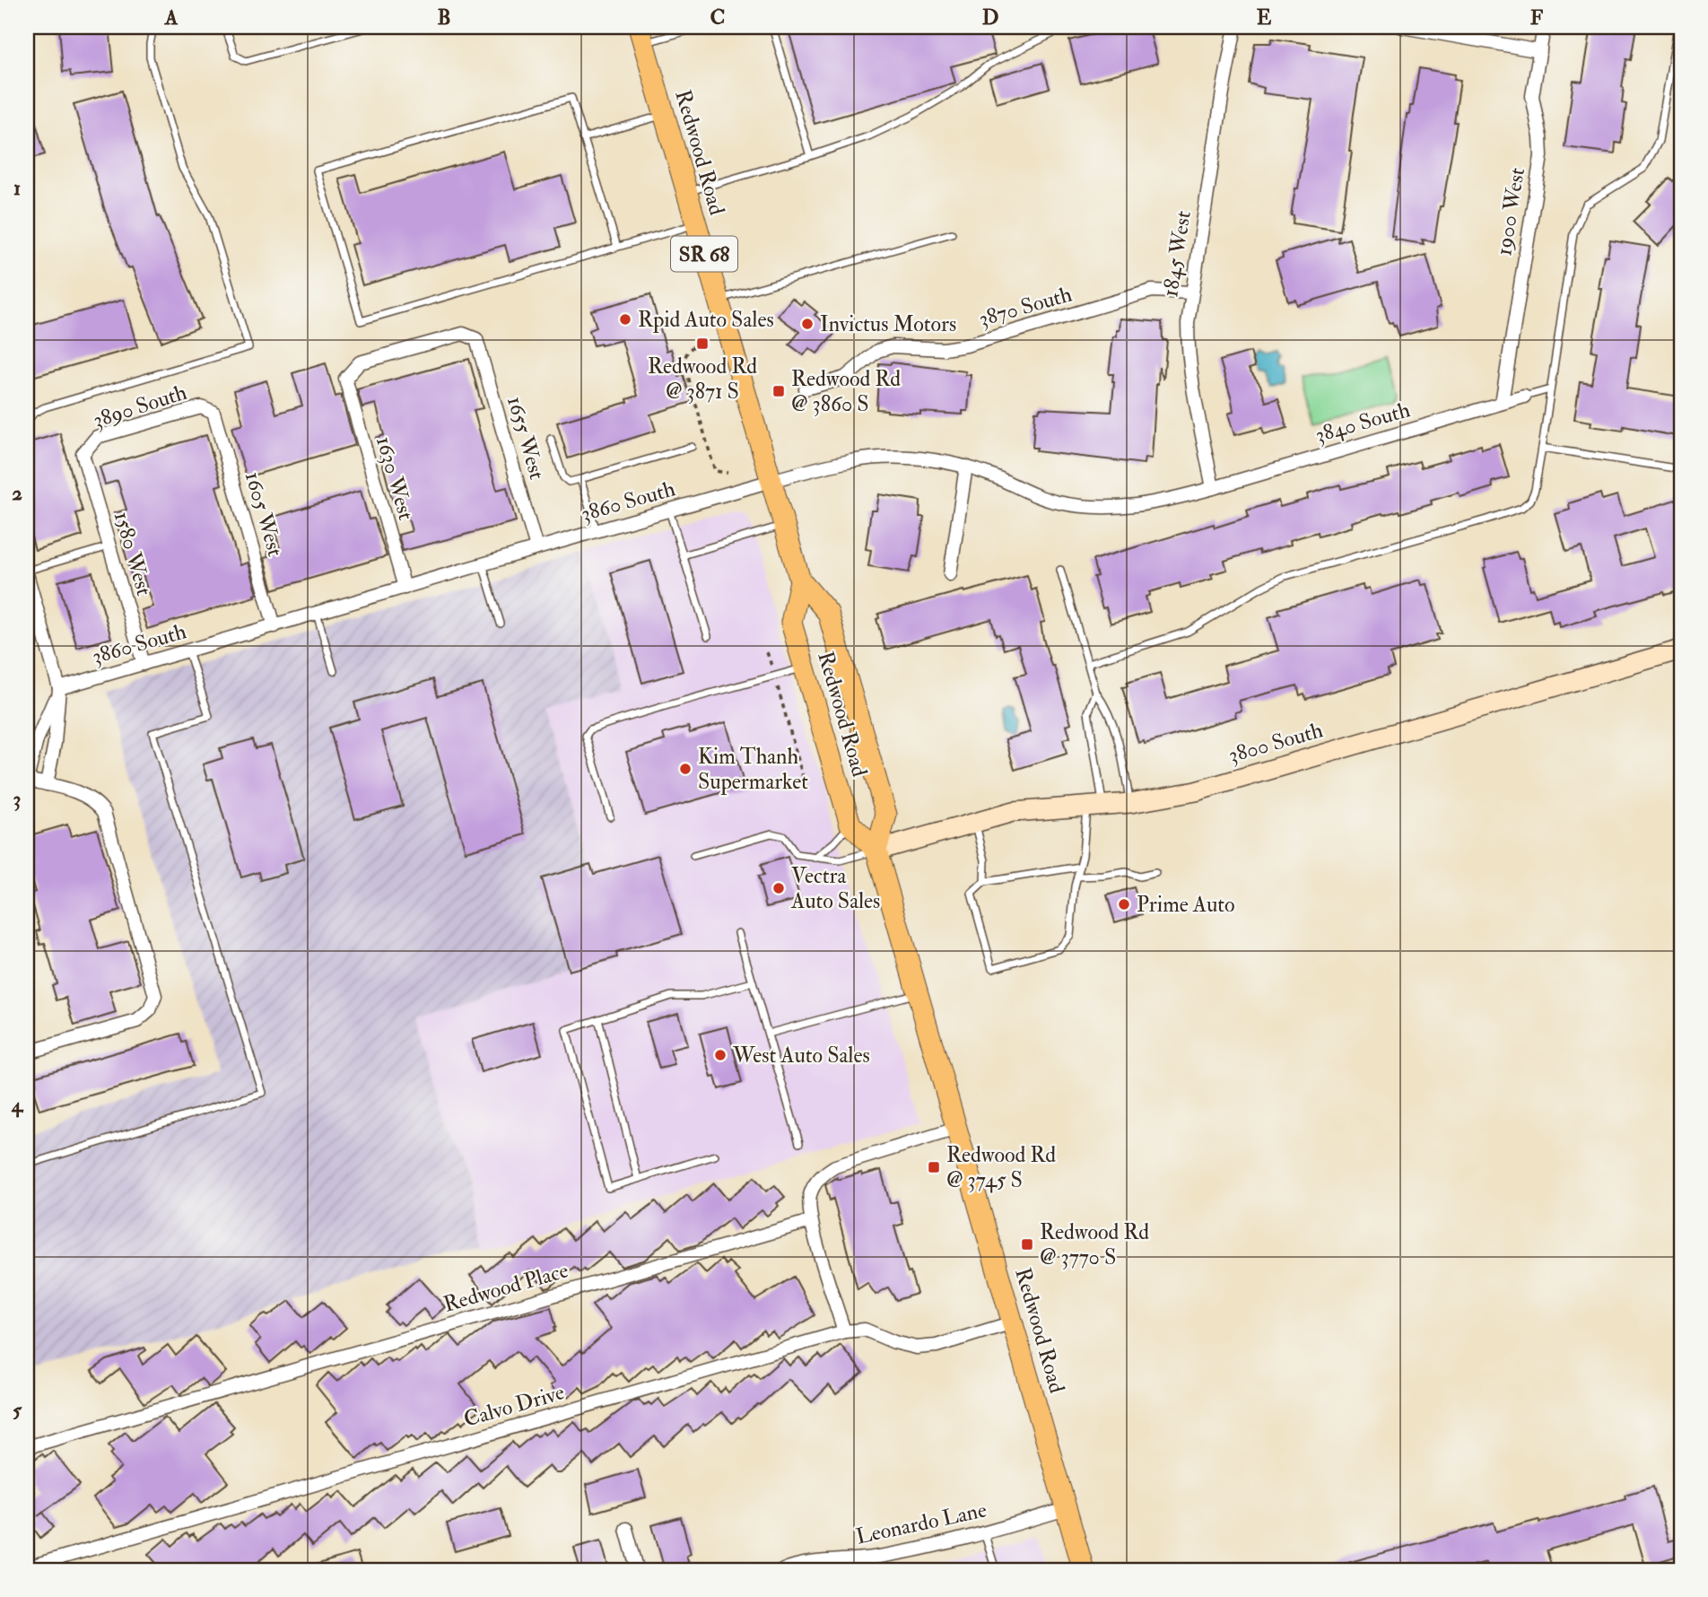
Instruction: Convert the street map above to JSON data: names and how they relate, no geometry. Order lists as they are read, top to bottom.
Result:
{
  "streets": {
    "main road": ["Redwood Road", "SR 68"],
    "street": [
      "1900 West",
      "1845 West",
      "3870 South",
      "3890 South",
      "3840 South",
      "1655 West",
      "1630 West",
      "3860 South",
      "1605 West",
      "1580 West",
      "3800 South",
      "Redwood Place",
      "Calvo Drive",
      "Leonardo Lane"
    ]
  },
  "crossings": [
    ["Redwood Road", "3860 South"],
    ["Redwood Road", "3800 South"],
    ["Redwood Road", "Calvo Drive"],
    ["Redwood Road", "Leonardo Lane"],
    ["1900 West", "3840 South"],
    ["1845 West", "3870 South"],
    ["1845 West", "3840 South"],
    ["1845 West", "3860 South"],
    ["3890 South", "1605 West"],
    ["3890 South", "1580 West"],
    ["3840 South", "3860 South"],
    ["1655 West", "1630 West"],
    ["1655 West", "3860 South"],
    ["1630 West", "3860 South"],
    ["3860 South", "1605 West"],
    ["3860 South", "1580 West"]
  ],
  "places": {
    "other": [
      "Rpid Auto Sales",
      "Invictus Motors",
      "Kim Thanh Supermarket",
      "Vectra Auto Sales",
      "Prime Auto",
      "West Auto Sales"
    ],
    "transit": [
      "Redwood Rd @ 3871 S",
      "Redwood Rd @ 3860 S",
      "Redwood Rd @ 3745 S",
      "Redwood Rd @ 3770 S"
    ]
  },
  "grid": {
    "columns": [
      "A",
      "B",
      "C",
      "D",
      "E",
      "F"
    ],
    "rows": [
      "1",
      "2",
      "3",
      "4",
      "5"
    ]
  }
}
